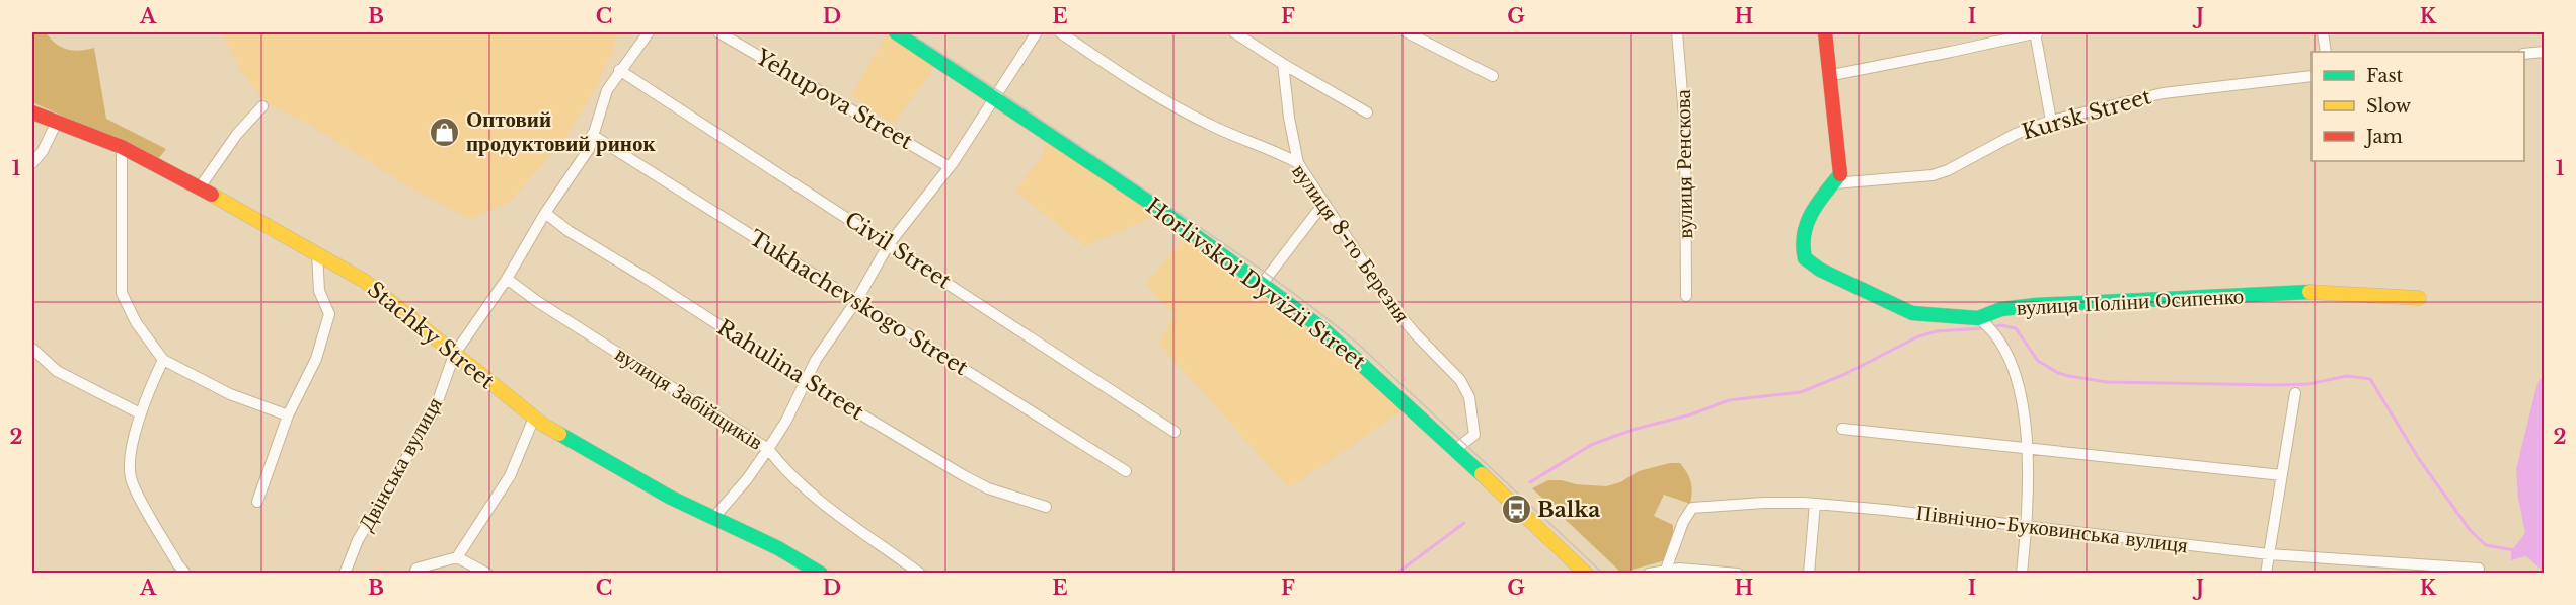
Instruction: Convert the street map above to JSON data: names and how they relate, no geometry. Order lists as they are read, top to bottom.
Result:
{
  "streets": {
    "street": [
      "Yehupova Street",
      "Kursk Street",
      "вулиця Ренскова",
      "вулиця 8-го Березня",
      "Civil Street",
      "Horlivskoi Dyvizii Street",
      "вулиця Поліни Осипенко",
      "Tukhachevskogo Street",
      "Stachky Street",
      "Rahulina Street",
      "вулиця Забійщиків",
      "Двінська вулиця",
      "Північно-Буковинська вулиця"
    ]
  },
  "crossings": [
    ["Kursk Street", "вулиця Поліни Осипенко"],
    ["вулиця 8-го Березня", "Horlivskoi Dyvizii Street"],
    ["Civil Street", "Двінська вулиця"],
    ["Tukhachevskogo Street", "Двінська вулиця"],
    ["Stachky Street", "Двінська вулиця"],
    ["Rahulina Street", "Двінська вулиця"],
    ["вулиця Забійщиків", "Двінська вулиця"]
  ],
  "places": {
    "shop": ["Оптовий продуктовий ринок"],
    "bus stop": ["Balka"]
  },
  "legend": ["Fast", "Slow", "Jam"],
  "grid": {
    "columns": [
      "A",
      "B",
      "C",
      "D",
      "E",
      "F",
      "G",
      "H",
      "I",
      "J",
      "K"
    ],
    "rows": ["1", "2"]
  }
}
